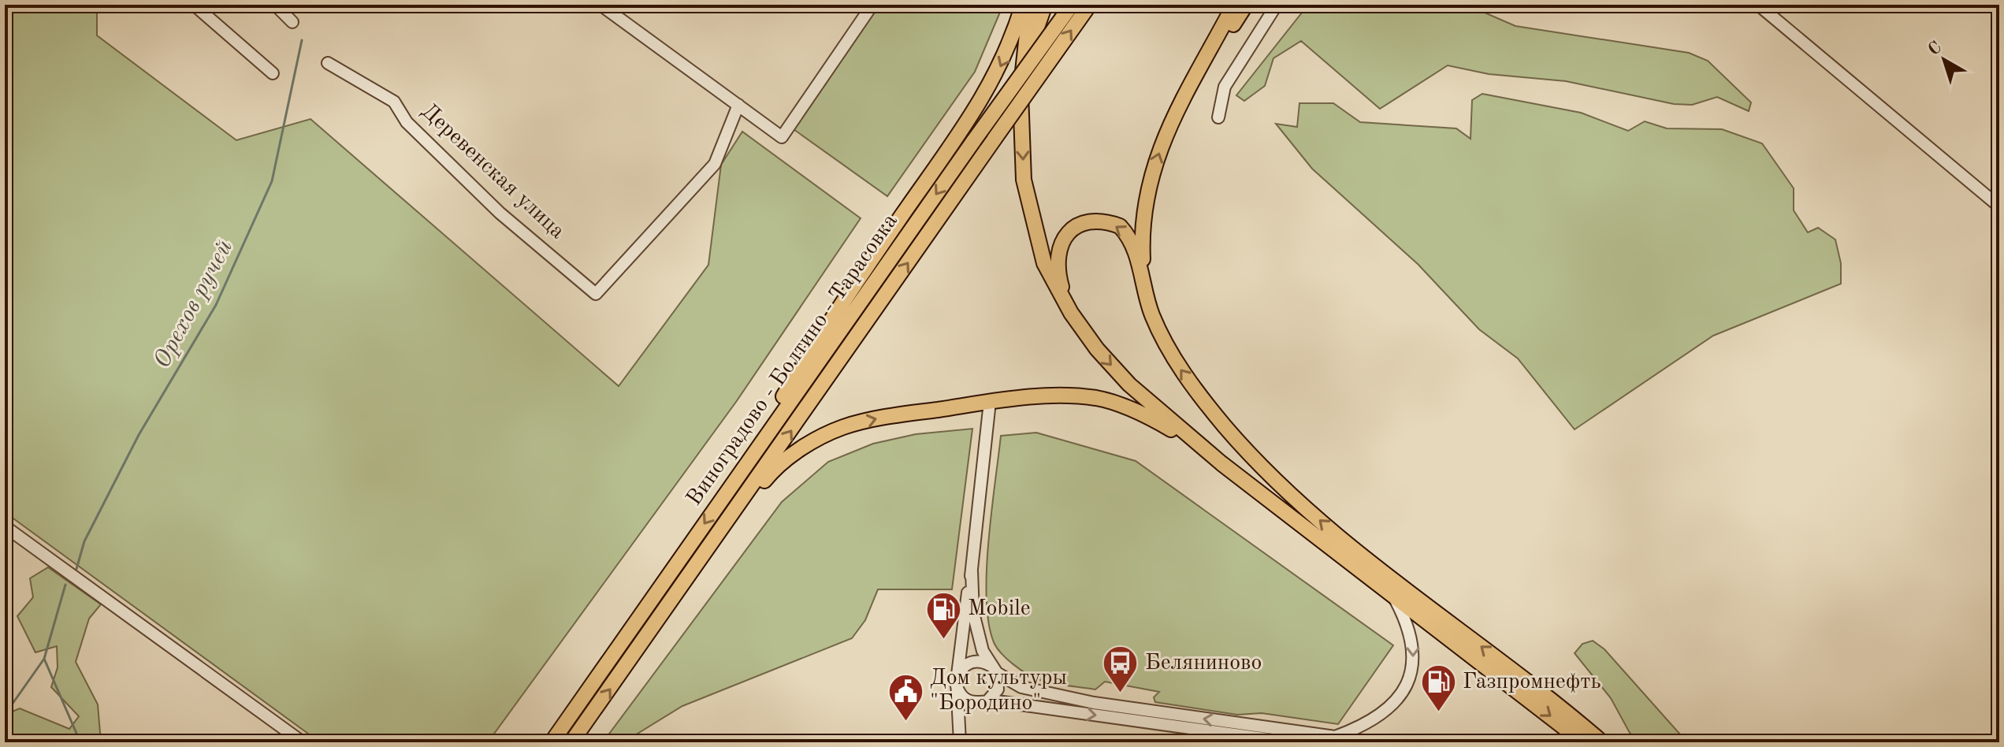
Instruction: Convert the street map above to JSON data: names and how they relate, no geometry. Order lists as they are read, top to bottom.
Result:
{
  "streets": {
    "main road": ["Виноградово - Болтино - Тарасовка"],
    "street": ["Деревенская улица"]
  },
  "water": ["Орехов ручей"],
  "places": {
    "fuel station": ["Mobile", "Газпромнефть"],
    "bus stop": ["Беляниново"],
    "public building": ["Дом культуры \"Бородино\""]
  },
  "north": "top left"
}
